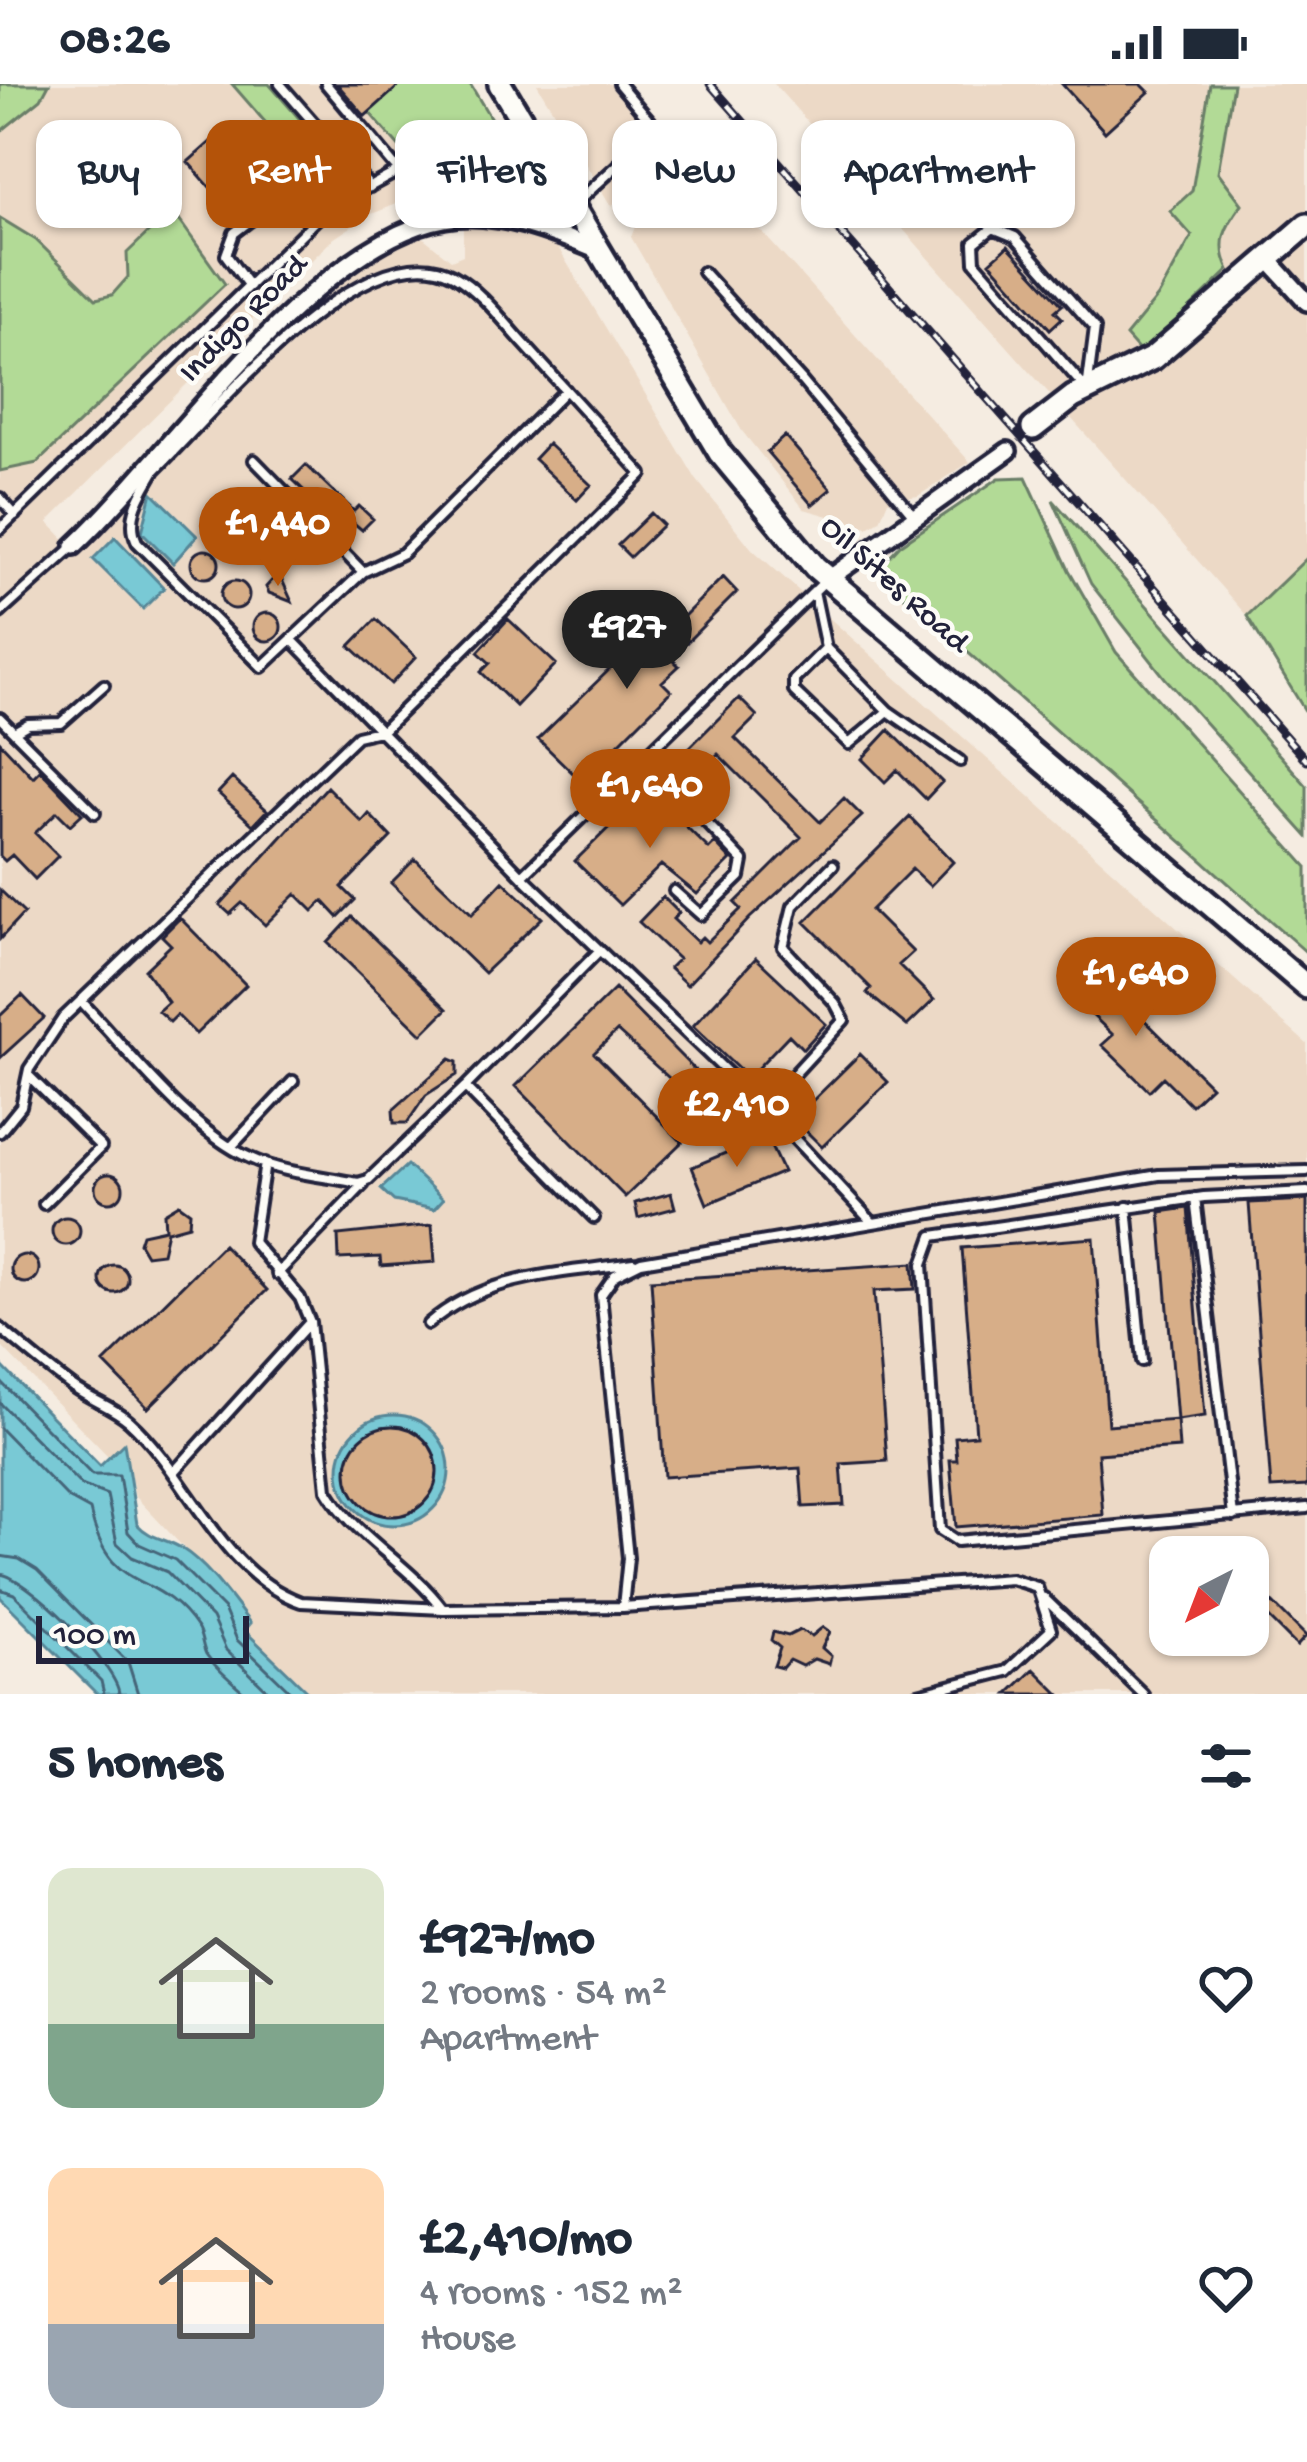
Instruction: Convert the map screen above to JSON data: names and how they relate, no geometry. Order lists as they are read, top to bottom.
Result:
{
  "streets": {
    "street": ["Indigo Road", "Oil Sites Road"]
  },
  "crossings": [
    ["Indigo Road", "Oil Sites Road"]
  ],
  "scale_bar": "100 m",
  "north": "bottom left",
  "page": {
    "status": "08:26",
    "chip": [
      "Buy",
      "Rent",
      "Filters",
      "New",
      "Apartment"
    ],
    "price": [
      "£1,440",
      "£927",
      "£1,640",
      "£1,640",
      "£2,410"
    ],
    "scale": "100 m",
    "heading": "5 homes",
    "list": [
      {
        "name": "£927/mo",
        "note": "2 rooms · 54 m² · Apartment"
      },
      {
        "name": "£2,410/mo",
        "note": "4 rooms · 152 m² · House"
      }
    ]
  }
}
